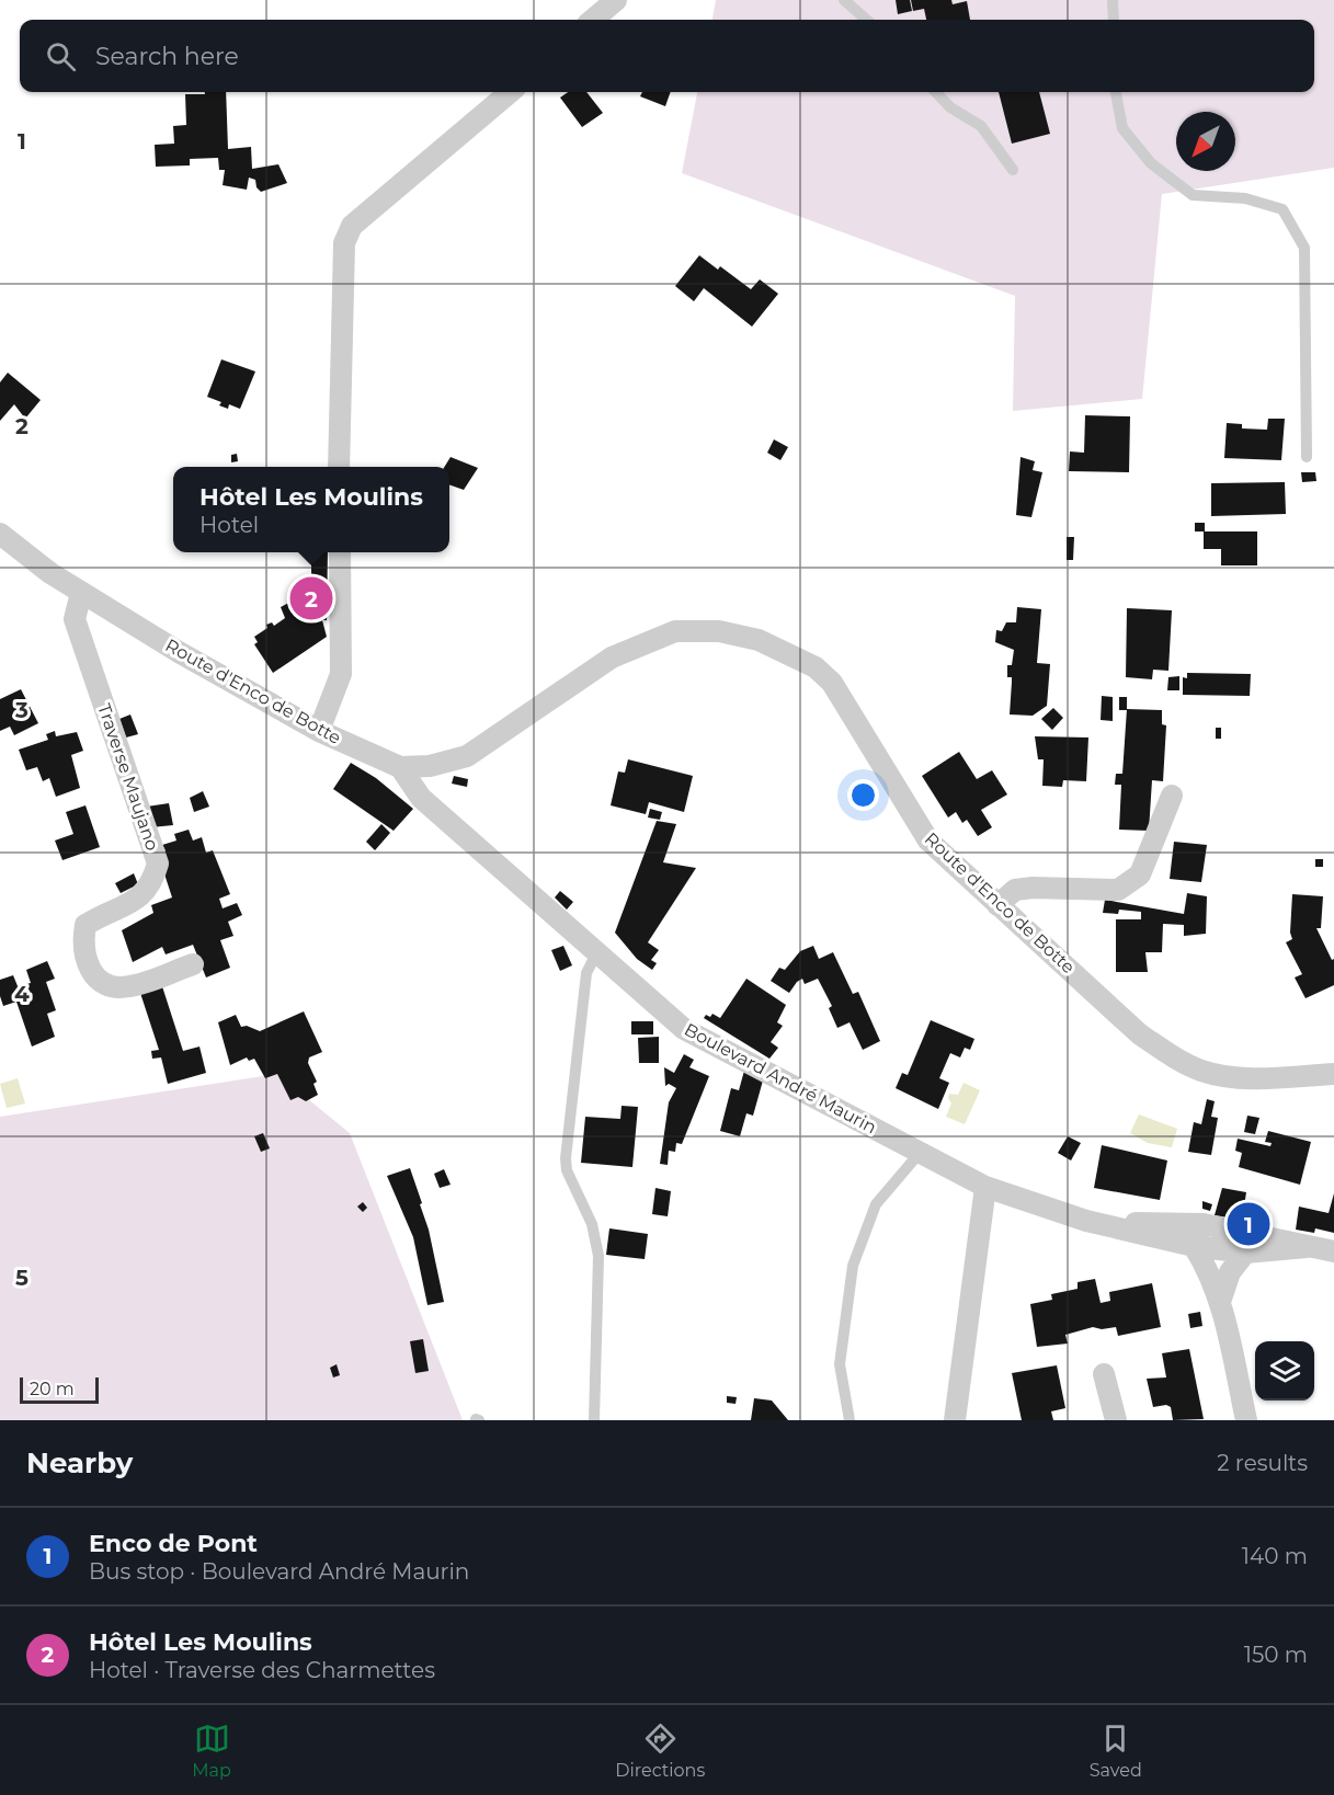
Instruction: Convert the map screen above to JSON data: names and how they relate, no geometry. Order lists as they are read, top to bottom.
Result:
{
  "streets": {
    "street": ["Route d'Enco de Botte", "Traverse Maujano", "Boulevard André Maurin"]
  },
  "crossings": [
    ["Route d'Enco de Botte", "Traverse Maujano"],
    ["Route d'Enco de Botte", "Boulevard André Maurin"]
  ],
  "scale_bar": "20 m",
  "north": "bottom left",
  "page": {
    "search": "Search here",
    "popup": ["Hôtel Les Moulins", "Hotel"],
    "pins": ["2", "1"],
    "scale": "20 m",
    "heading": ["Nearby", "2 results"],
    "list": [
      {
        "mark": "1",
        "name": "Enco de Pont",
        "note": "Bus stop · Boulevard André Maurin",
        "value": "140 m"
      },
      {
        "mark": "2",
        "name": "Hôtel Les Moulins",
        "note": "Hotel · Traverse des Charmettes",
        "value": "150 m"
      }
    ],
    "nav": ["Map", "Directions", "Saved"]
  },
  "grid": {
    "rows": [
      "1",
      "2",
      "3",
      "4",
      "5"
    ]
  }
}
